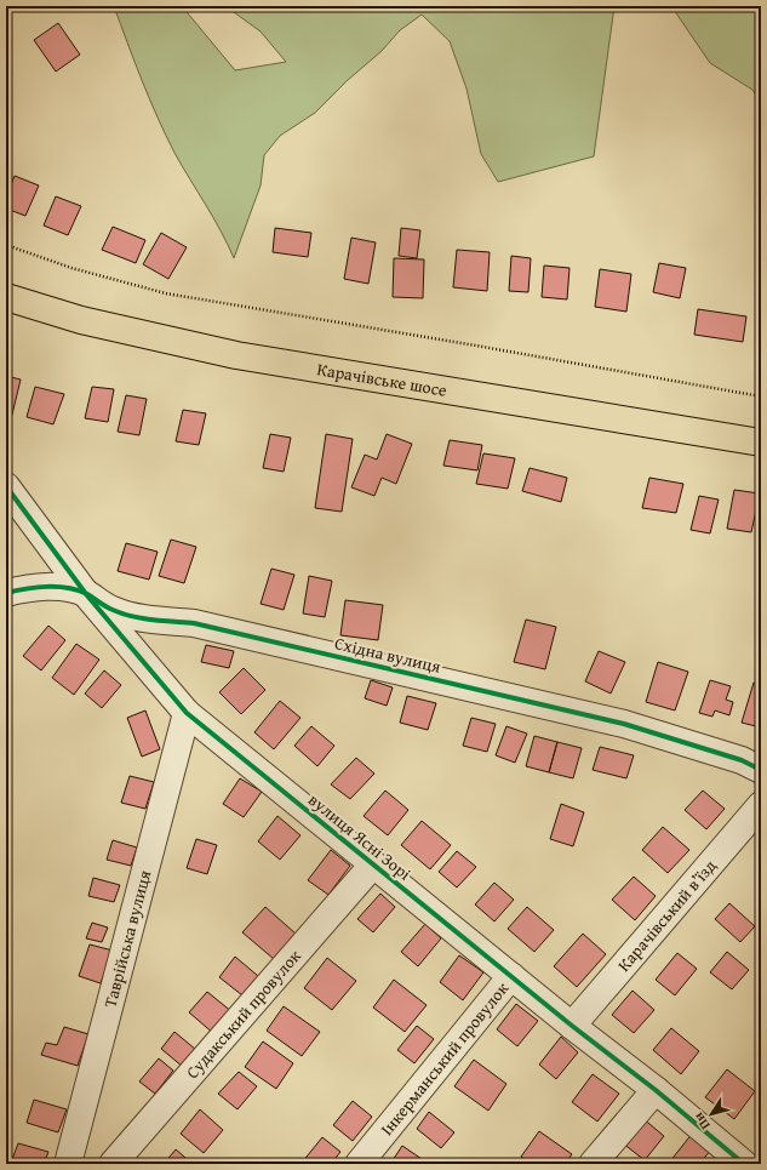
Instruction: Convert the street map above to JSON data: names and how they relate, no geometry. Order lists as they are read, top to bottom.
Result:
{
  "streets": {
    "main road": ["Карачівське шосе"],
    "street": [
      "Східна вулиця",
      "вулиця Ясні Зорі",
      "Карачівський в’їзд",
      "Таврійська вулиця",
      "Судакський провулок",
      "Інкерманський провулок"
    ]
  },
  "crossings": [
    ["Східна вулиця", "вулиця Ясні Зорі"],
    ["вулиця Ясні Зорі", "Карачівський в’їзд"],
    ["вулиця Ясні Зорі", "Таврійська вулиця"],
    ["вулиця Ясні Зорі", "Судакський провулок"],
    ["вулиця Ясні Зорі", "Інкерманський провулок"]
  ],
  "north": "bottom left"
}
